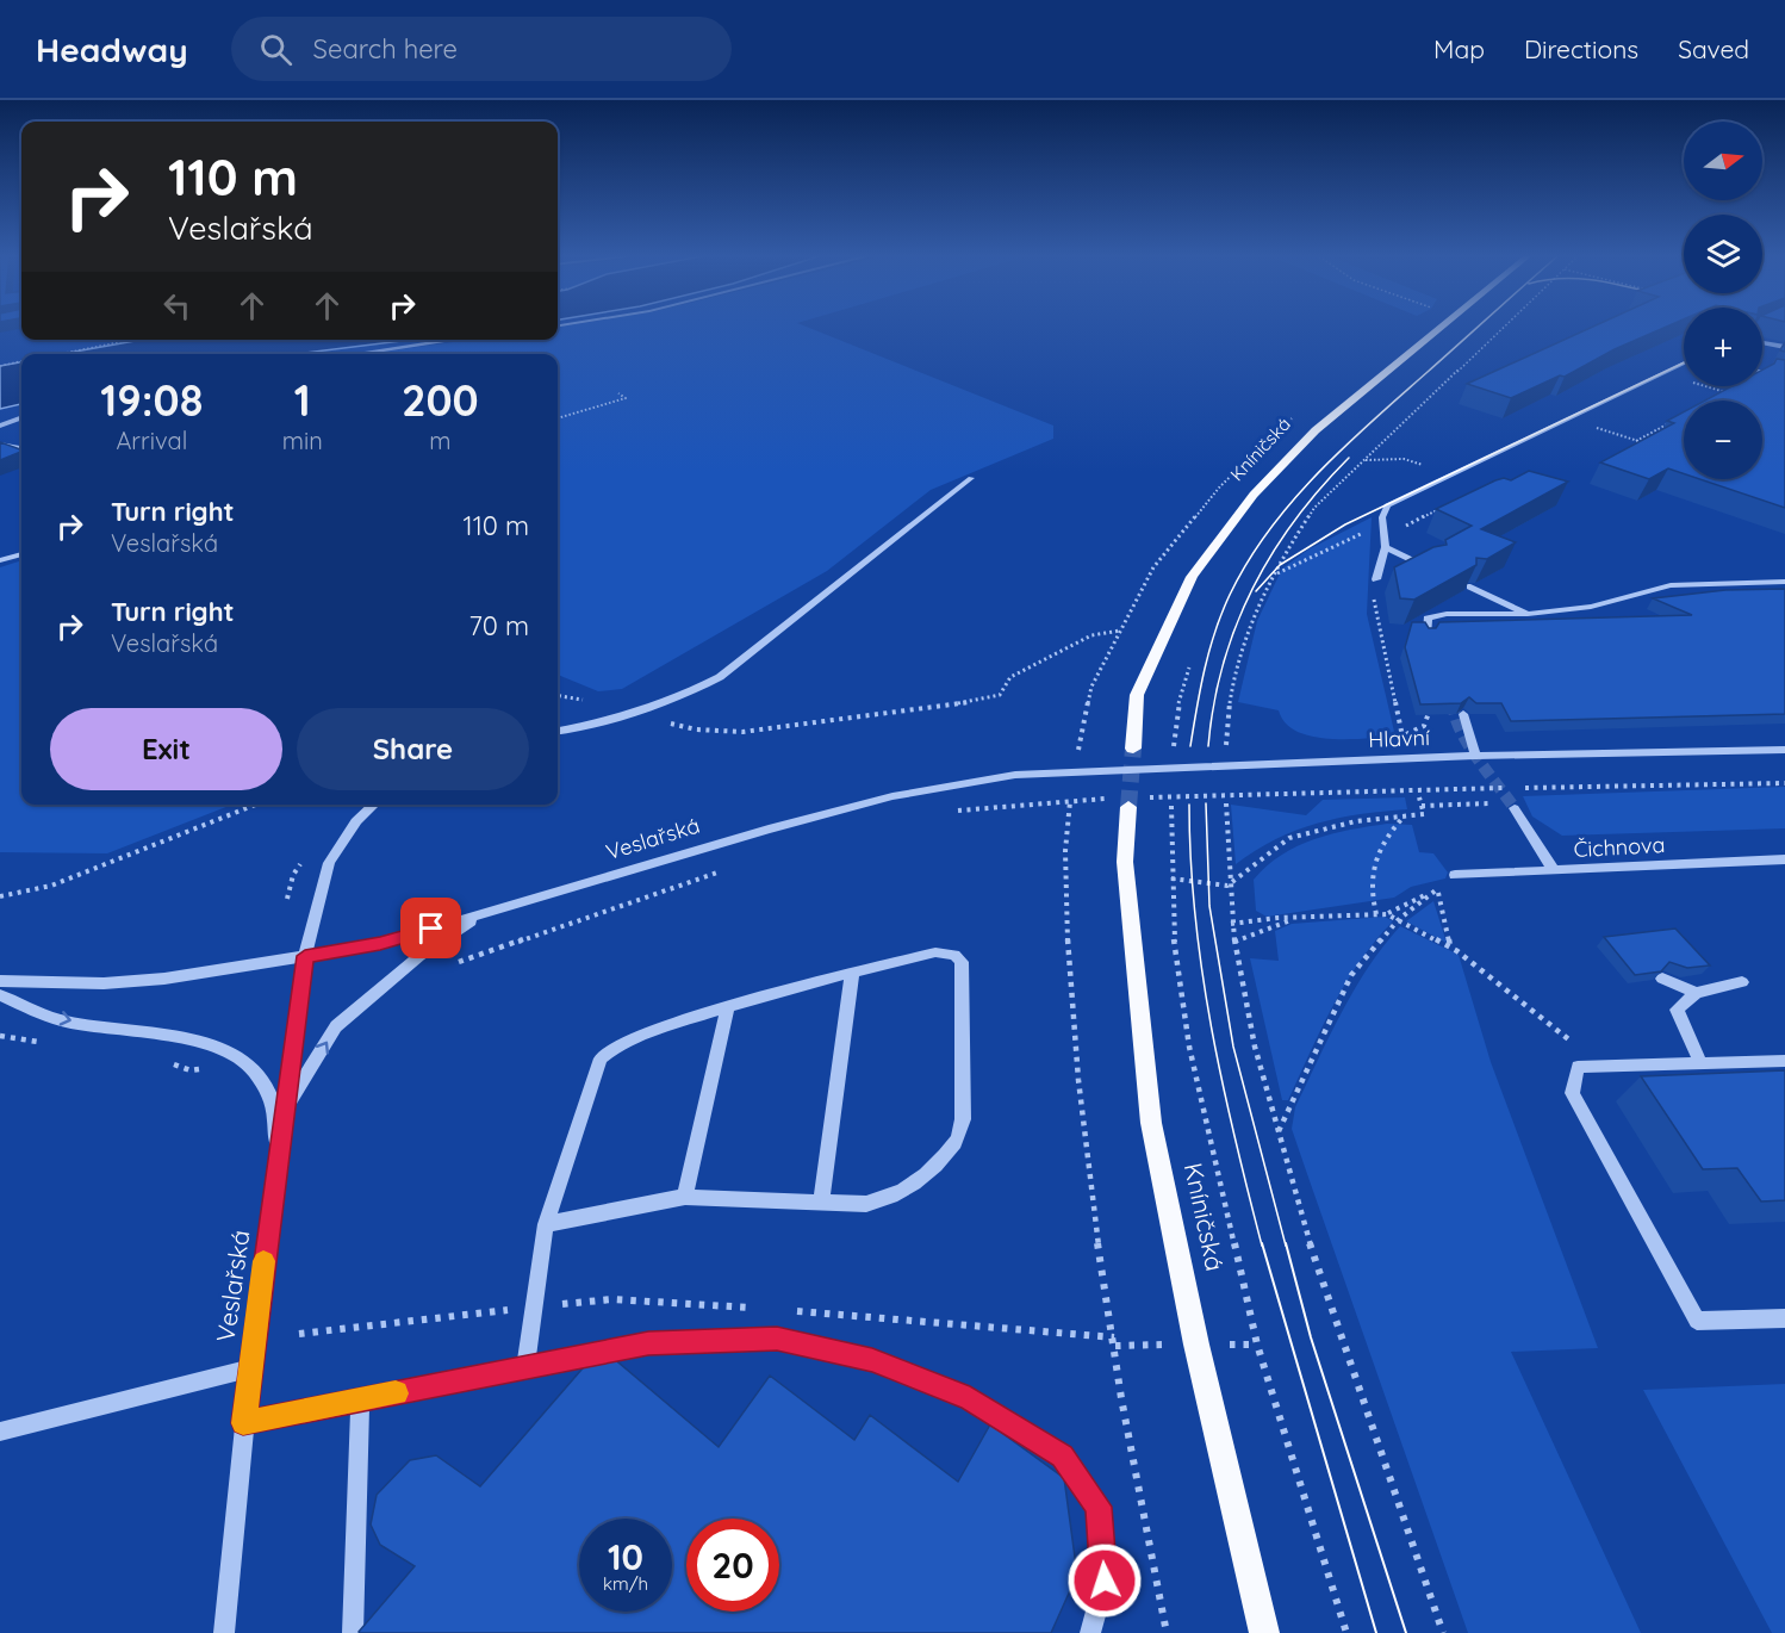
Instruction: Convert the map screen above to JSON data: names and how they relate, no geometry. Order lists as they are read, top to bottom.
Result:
{
  "streets": {
    "main road": ["Kníničská"],
    "street": ["Hlavní", "Veslařská", "Čichnova"]
  },
  "crossings": [
    ["Hlavní", "Veslařská"]
  ],
  "north": "right",
  "page": {
    "header": "Headway",
    "search": "Search here",
    "nav": ["Map", "Directions", "Saved"],
    "map_buttons": ["+", "−"],
    "turn": ["110 m", "Veslařská"],
    "eta": [
      "19:08",
      "Arrival",
      "1",
      "min",
      "200",
      "m"
    ],
    "list": [
      {
        "name": "Turn right",
        "note": "Veslařská",
        "value": "110 m"
      },
      {
        "name": "Turn right",
        "note": "Veslařská",
        "value": "70 m"
      }
    ],
    "buttons": ["Exit", "Share"],
    "speed": "10 km/h",
    "limit": "20"
  }
}
